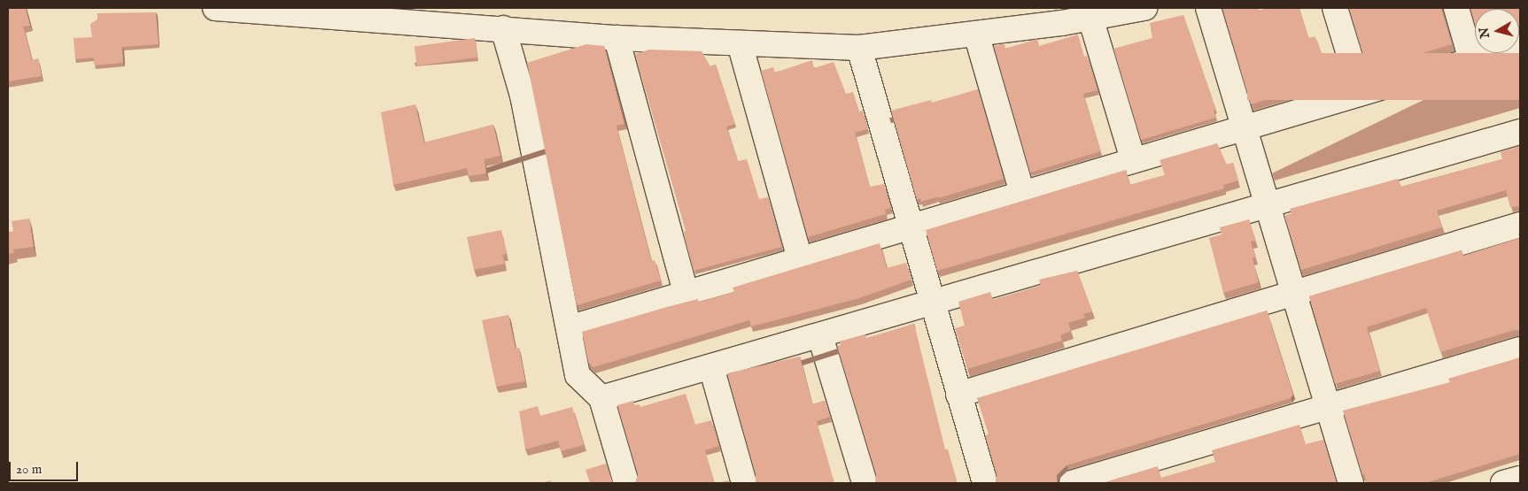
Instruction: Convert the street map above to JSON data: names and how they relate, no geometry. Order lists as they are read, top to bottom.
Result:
{
  "scale_bar": "20 m",
  "north": "left"
}
